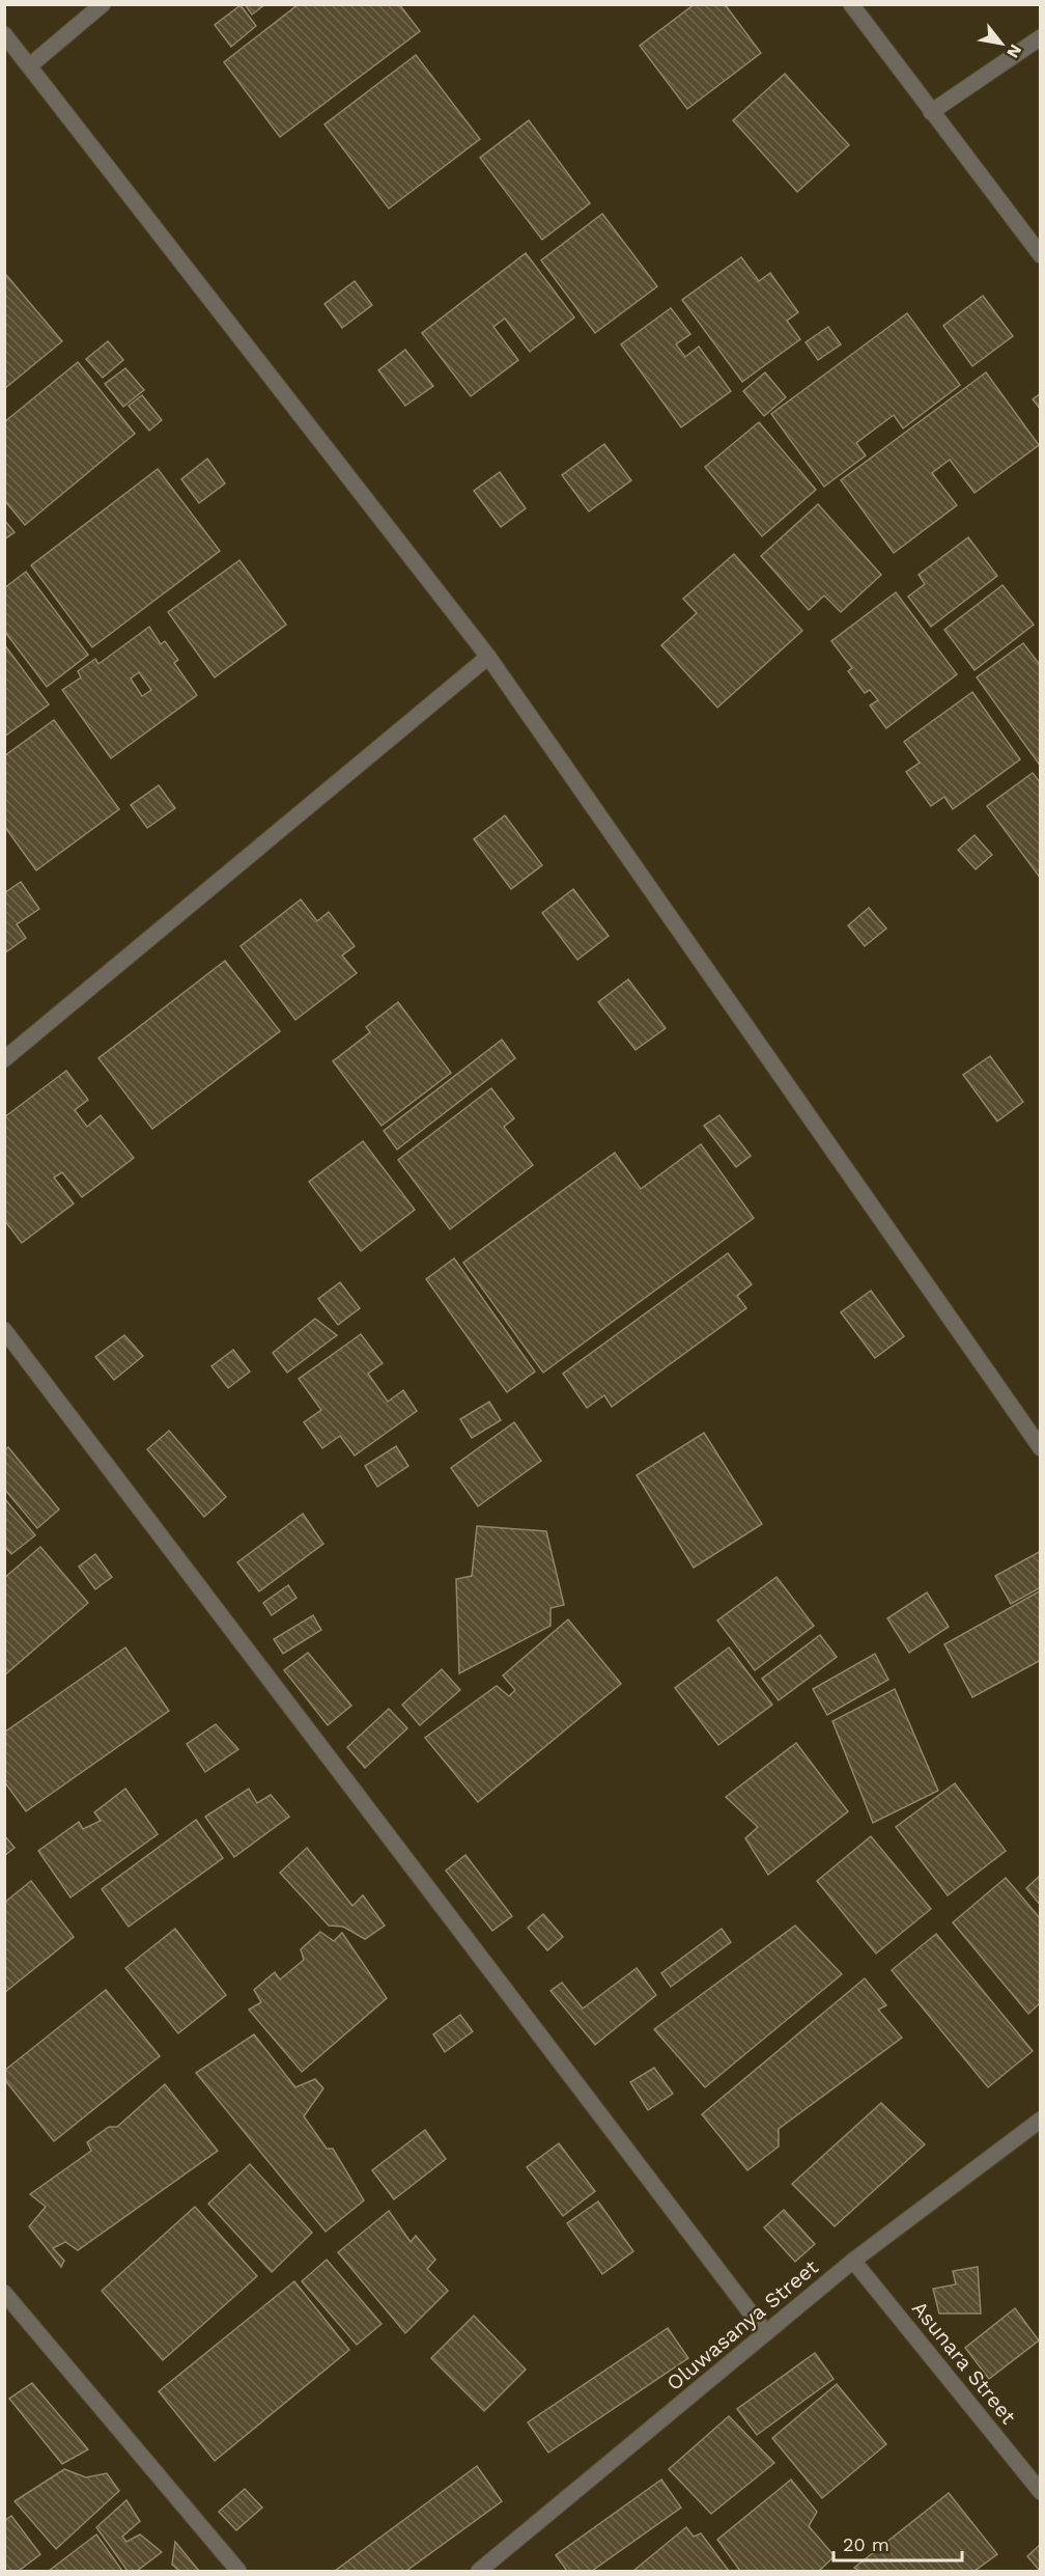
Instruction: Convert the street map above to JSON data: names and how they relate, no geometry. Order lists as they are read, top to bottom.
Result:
{
  "streets": {
    "street": ["Oluwasanya Street", "Asunara Street"]
  },
  "crossings": [
    ["Oluwasanya Street", "Asunara Street"]
  ],
  "scale_bar": "20 m",
  "north": "bottom right"
}
